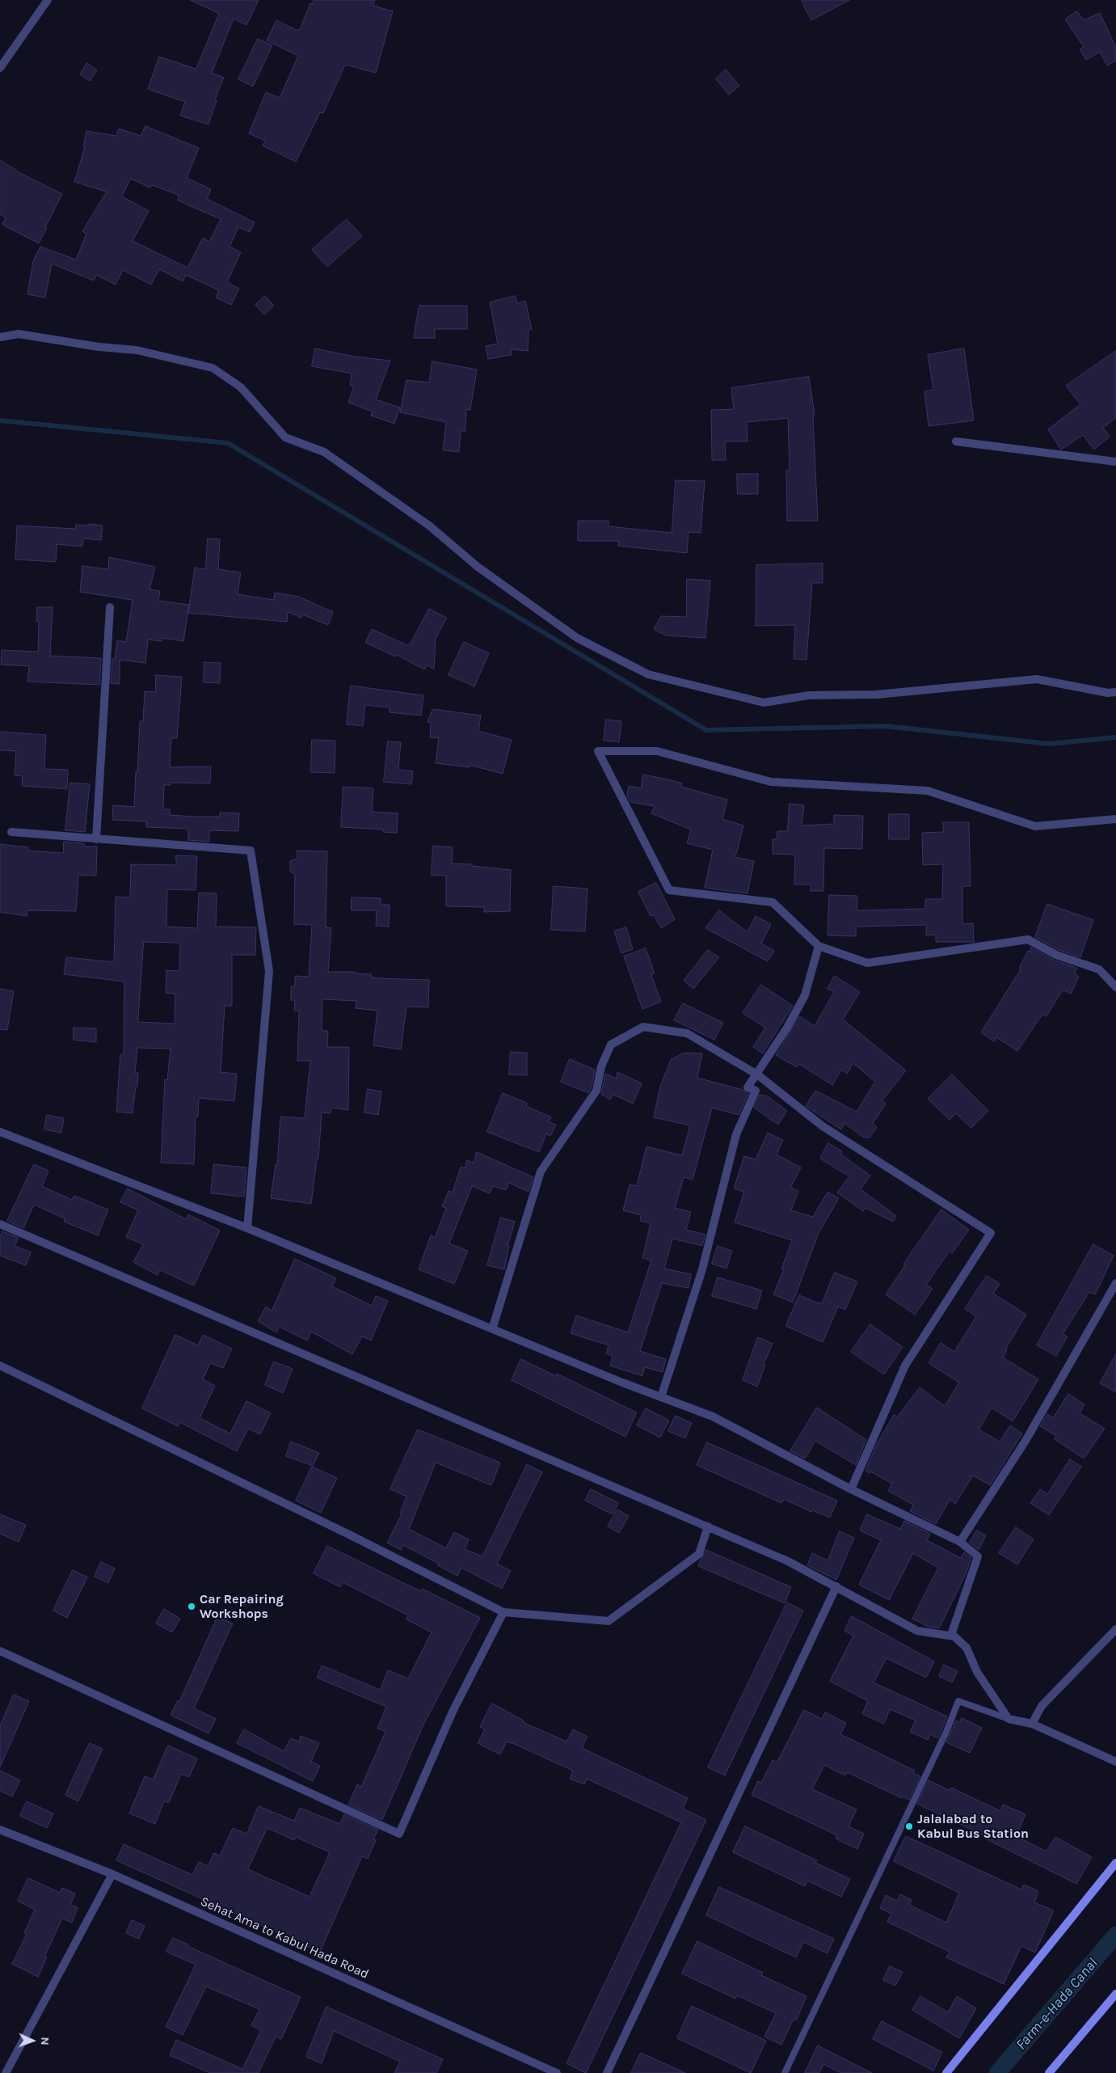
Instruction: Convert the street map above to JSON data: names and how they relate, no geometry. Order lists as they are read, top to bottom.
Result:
{
  "streets": {
    "street": ["Sehat Ama to Kabul Hada Road"]
  },
  "water": ["Farm-e-Hada Canal"],
  "places": ["Car Repairing Workshops", "Jalalabad to Kabul Bus Station"],
  "north": "right"
}
